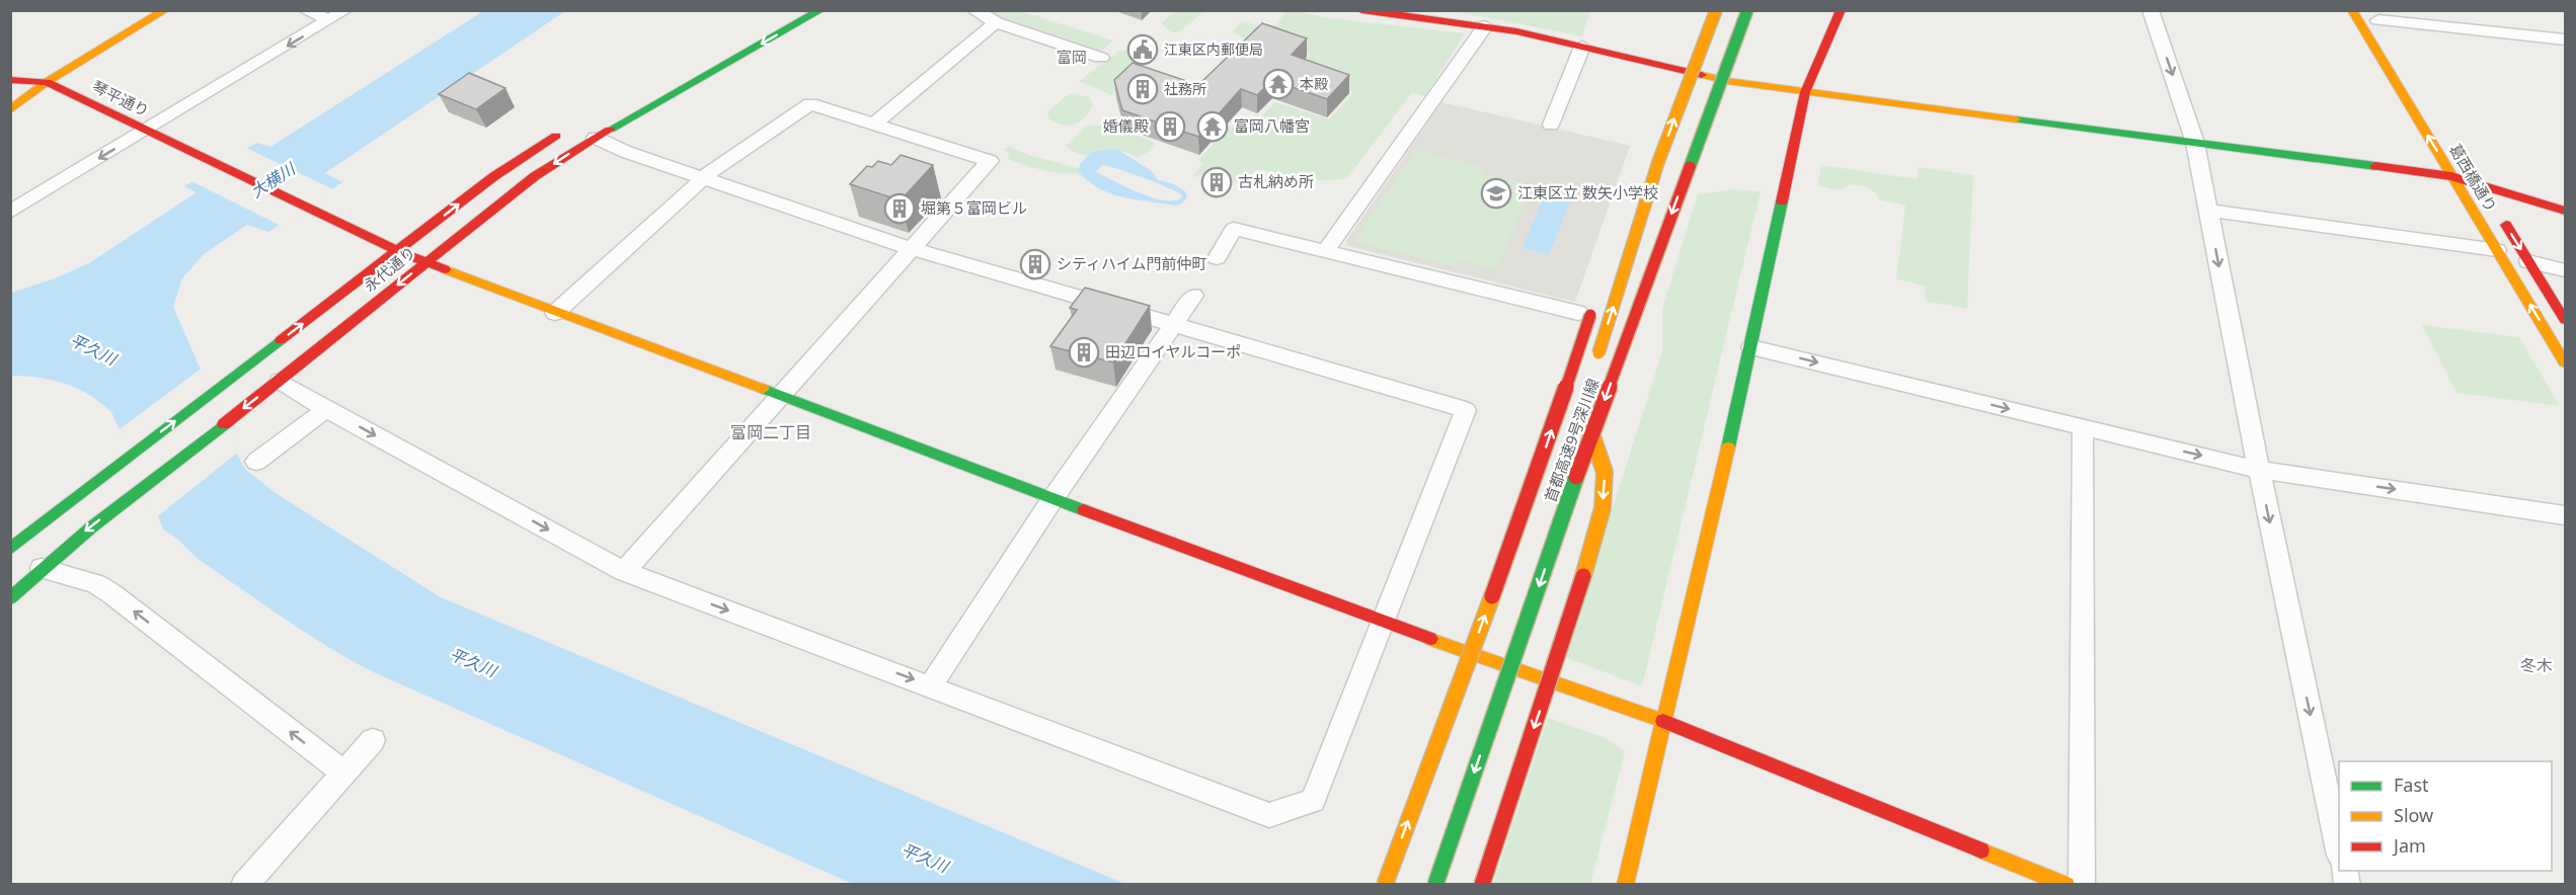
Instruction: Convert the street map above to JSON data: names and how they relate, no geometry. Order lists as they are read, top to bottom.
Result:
{
  "streets": {
    "main road": [
      "琴平通り",
      "葛西橋通り",
      "永代通り",
      "首都高速9号深川線"
    ]
  },
  "crossings": [
    ["琴平通り", "永代通り"]
  ],
  "districts": ["富岡", "富岡二丁目", "冬木"],
  "water": ["大横川", "平久川"],
  "places": {
    "public building": ["江東区内郵便局"],
    "temple": ["本殿", "富岡八幡宮"],
    "building": [
      "社務所",
      "婚儀殿",
      "古札納め所",
      "堀第５富岡ビル",
      "シティハイム門前仲町",
      "田辺ロイヤルコーポ"
    ],
    "school or university": ["江東区立 数矢小学校"]
  },
  "legend": ["Fast", "Slow", "Jam"]
}
